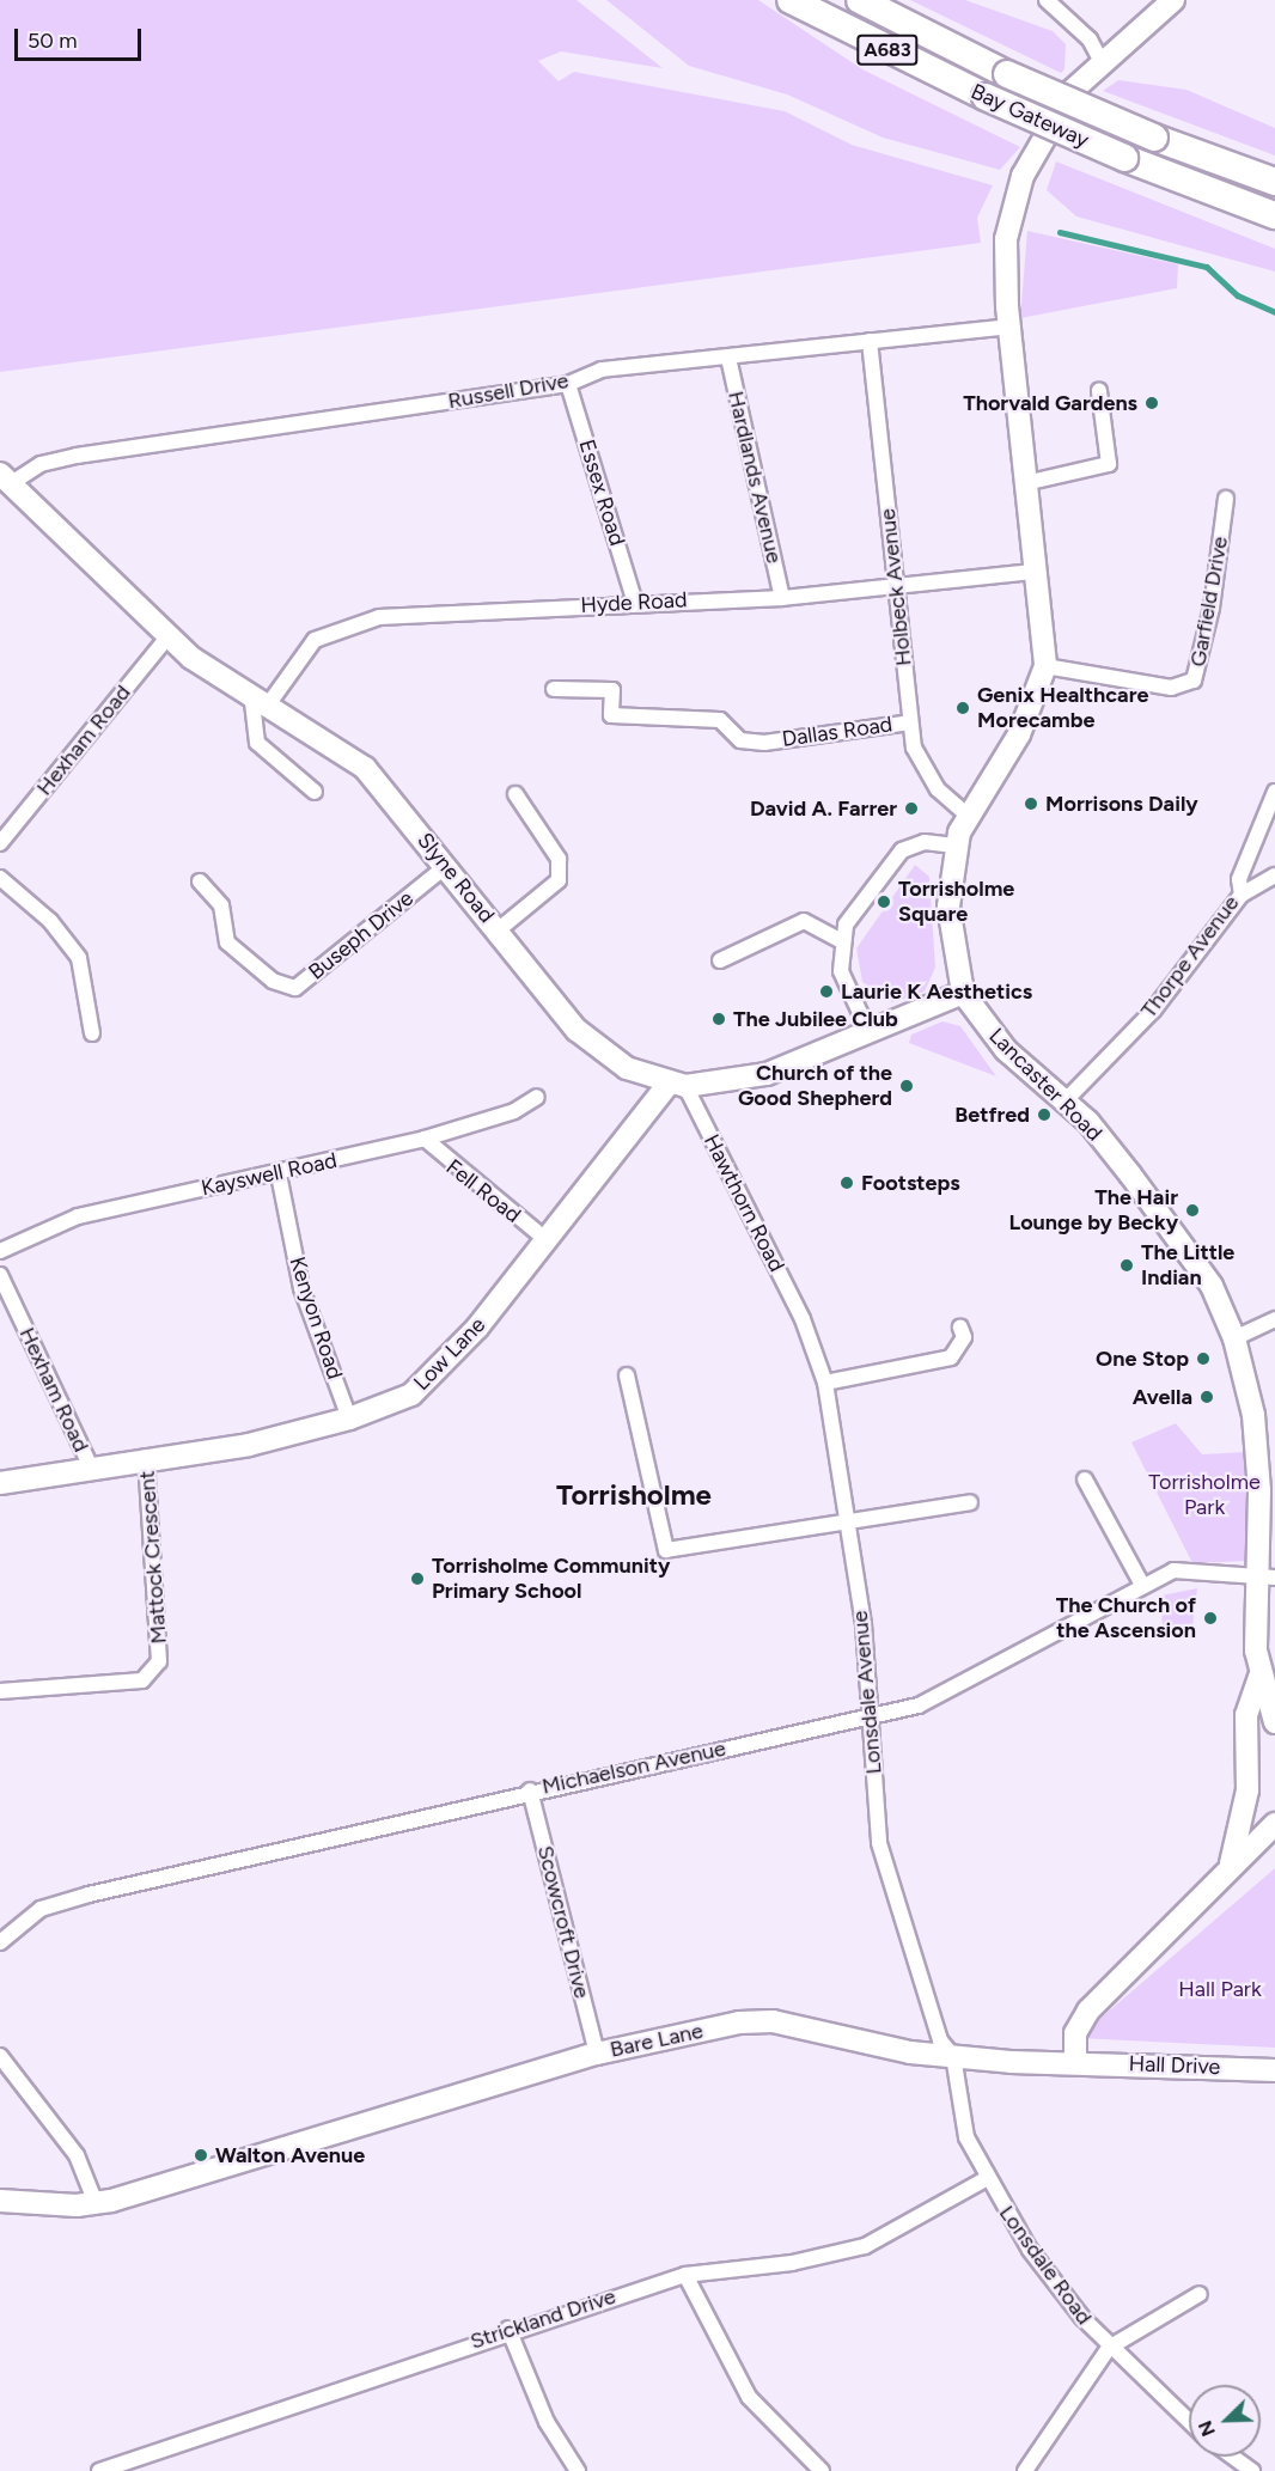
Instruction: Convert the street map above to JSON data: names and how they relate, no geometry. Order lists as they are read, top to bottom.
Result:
{
  "streets": {
    "highway": ["A683", "Bay Gateway"],
    "main road": [
      "Slyne Road",
      "Lancaster Road",
      "Low Lane",
      "Bare Lane",
      "Hall Drive"
    ],
    "street": [
      "Russell Drive",
      "Hardlands Avenue",
      "Essex Road",
      "Holbeck Avenue",
      "Garfield Drive",
      "Hyde Road",
      "Dallas Road",
      "Hexham Road",
      "Buseph Drive",
      "Thorpe Avenue",
      "Kayswell Road",
      "Fell Road",
      "Hawthorn Road",
      "Kenyon Road",
      "Mattock Crescent",
      "Lonsdale Avenue",
      "Michaelson Avenue",
      "Scowcroft Drive",
      "Lonsdale Road",
      "Strickland Drive"
    ]
  },
  "crossings": [
    ["Russell Drive", "Hardlands Avenue"],
    ["Russell Drive", "Essex Road"],
    ["Russell Drive", "Holbeck Avenue"],
    ["Russell Drive", "Slyne Road"],
    ["Russell Drive", "Lancaster Road"],
    ["Hardlands Avenue", "Hyde Road"],
    ["Essex Road", "Hyde Road"],
    ["Holbeck Avenue", "Hyde Road"],
    ["Holbeck Avenue", "Dallas Road"],
    ["Holbeck Avenue", "Lancaster Road"],
    ["Garfield Drive", "Lancaster Road"],
    ["Hyde Road", "Slyne Road"],
    ["Hyde Road", "Lancaster Road"],
    ["Hexham Road", "Slyne Road"],
    ["Hexham Road", "Low Lane"],
    ["Slyne Road", "Buseph Drive"],
    ["Slyne Road", "Lancaster Road"],
    ["Slyne Road", "Hawthorn Road"],
    ["Slyne Road", "Low Lane"],
    ["Thorpe Avenue", "Lancaster Road"],
    ["Lancaster Road", "Michaelson Avenue"],
    ["Kayswell Road", "Fell Road"],
    ["Kayswell Road", "Kenyon Road"],
    ["Fell Road", "Low Lane"],
    ["Hawthorn Road", "Low Lane"],
    ["Hawthorn Road", "Lonsdale Avenue"],
    ["Kenyon Road", "Low Lane"],
    ["Low Lane", "Mattock Crescent"],
    ["Lonsdale Avenue", "Michaelson Avenue"],
    ["Lonsdale Avenue", "Bare Lane"],
    ["Lonsdale Avenue", "Lonsdale Road"],
    ["Michaelson Avenue", "Scowcroft Drive"],
    ["Scowcroft Drive", "Bare Lane"],
    ["Bare Lane", "Hall Drive"],
    ["Bare Lane", "Lonsdale Road"],
    ["Lonsdale Road", "Strickland Drive"]
  ],
  "districts": ["Torrisholme"],
  "parks": ["Torrisholme Park", "Hall Park"],
  "places": [
    "Thorvald Gardens",
    "Genix Healthcare Morecambe",
    "Morrisons Daily",
    "David A. Farrer",
    "Torrisholme Square",
    "Laurie K Aesthetics",
    "The Jubilee Club",
    "Church of the Good Shepherd",
    "Betfred",
    "Footsteps",
    "The Hair Lounge by Becky",
    "The Little Indian",
    "One Stop",
    "Avella",
    "Torrisholme Community Primary School",
    "The Church of the Ascension",
    "Walton Avenue"
  ],
  "scale_bar": "50 m",
  "north": "bottom left"
}
